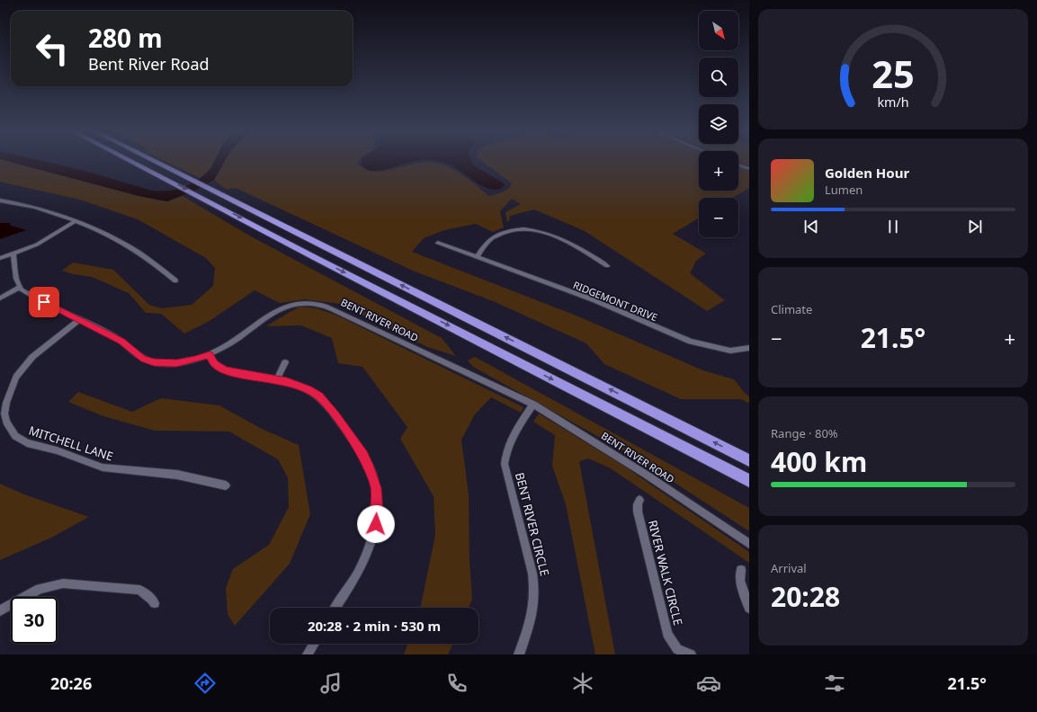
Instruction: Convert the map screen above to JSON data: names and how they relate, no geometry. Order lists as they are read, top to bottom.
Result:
{
  "streets": {
    "street": [
      "RIDGEMONT DRIVE",
      "BENT RIVER ROAD",
      "MITCHELL LANE",
      "BENT RIVER CIRCLE",
      "RIVER WALK CIRCLE"
    ]
  },
  "crossings": [
    ["BENT RIVER ROAD", "MITCHELL LANE"],
    ["BENT RIVER ROAD", "BENT RIVER CIRCLE"]
  ],
  "north": "bottom right",
  "page": {
    "map_buttons": ["+", "−"],
    "turn": ["280 m", "Bent River Road"],
    "song": ["Golden Hour", "Lumen"],
    "tile": [
      "Climate",
      ["Range · 80%", "400 km"],
      ["Arrival", "20:28"]
    ],
    "heat": ["−", "21.5°", "+"],
    "limit": "30",
    "trip": "20:28 · 2 min · 530 m",
    "tabs": ["20:26", "21.5°"],
    "gauge": ["25", "km/h"]
  }
}
